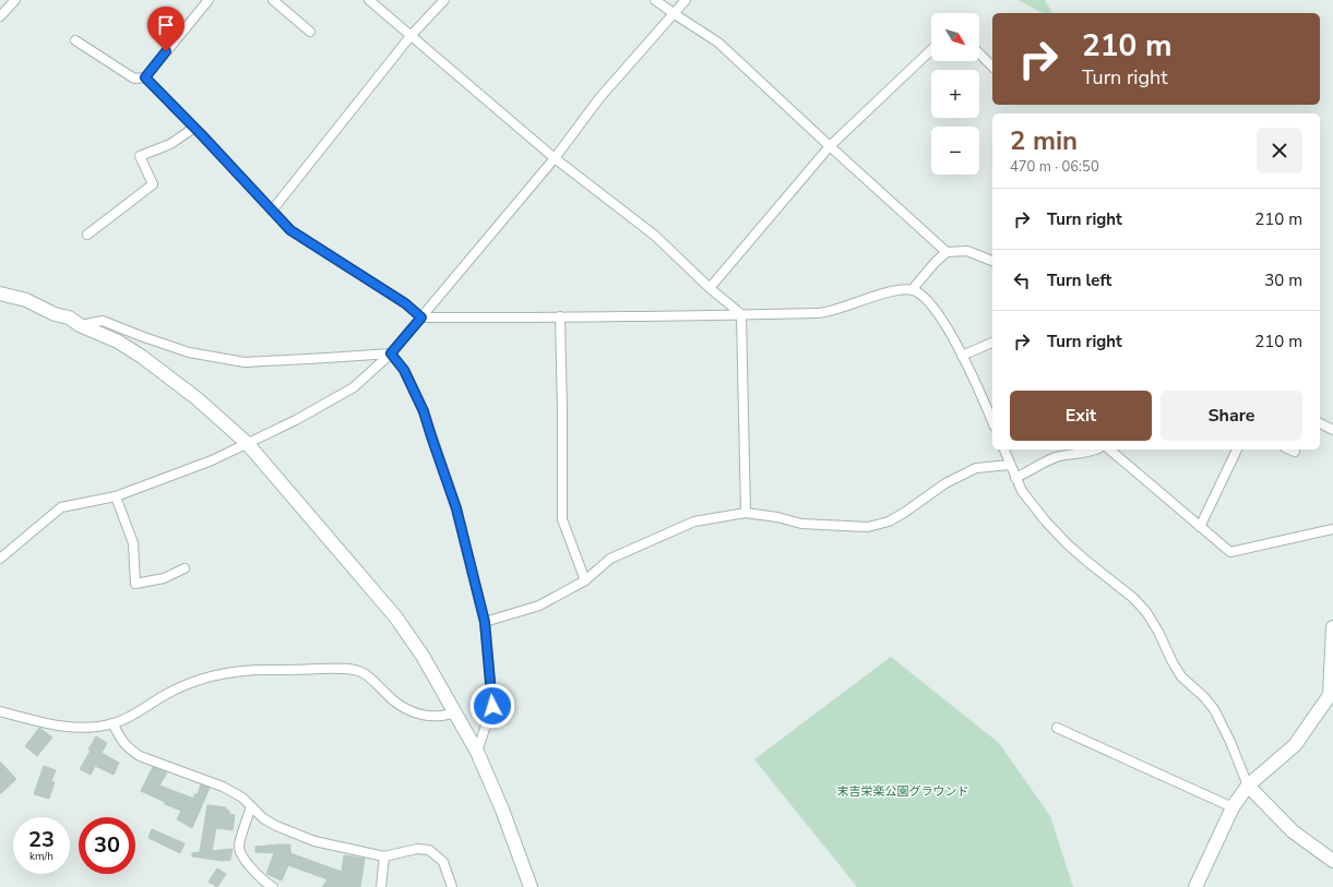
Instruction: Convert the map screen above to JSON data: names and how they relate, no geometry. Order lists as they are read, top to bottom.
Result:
{
  "parks": ["末吉栄楽公園グラウンド"],
  "north": "bottom right",
  "page": {
    "map_buttons": ["+", "−"],
    "turn": ["210 m", "Turn right"],
    "heading": ["2 min", "470 m · 06:50"],
    "list": [
      {
        "name": "Turn right",
        "value": "210 m"
      },
      {
        "name": "Turn left",
        "value": "30 m"
      },
      {
        "name": "Turn right",
        "value": "210 m"
      }
    ],
    "buttons": ["Exit", "Share"],
    "speed": "23 km/h",
    "limit": "30"
  }
}
